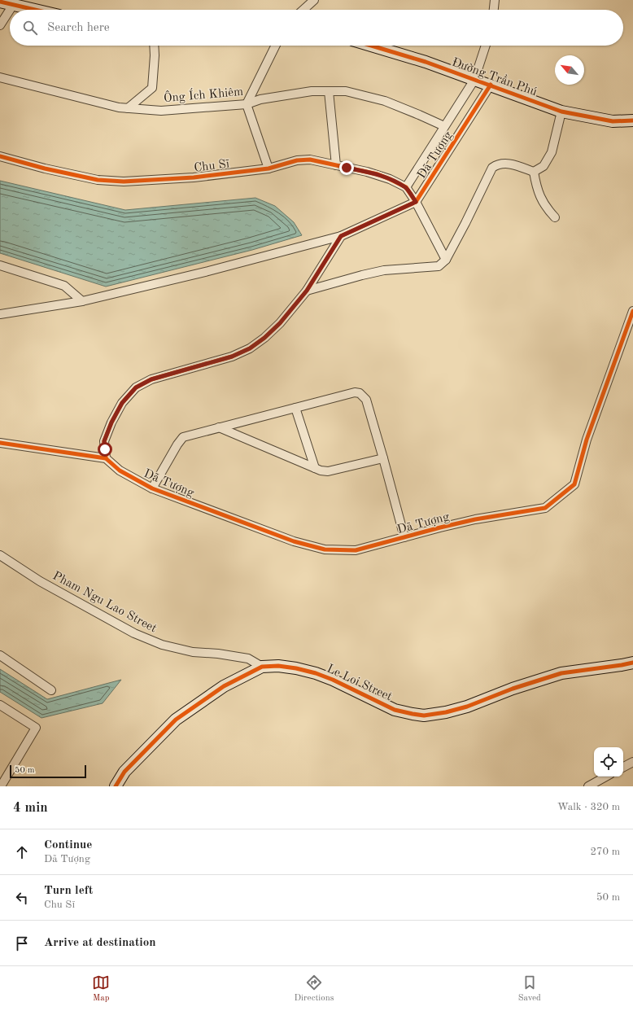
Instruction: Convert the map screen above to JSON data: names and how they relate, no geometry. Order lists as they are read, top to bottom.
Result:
{
  "streets": {
    "street": [
      "Đường Trần Phú",
      "Ông Ích Khiêm",
      "Dã Tượng",
      "Chu Sĩ",
      "Pham Ngu Lao Street",
      "Le Loi Street"
    ]
  },
  "crossings": [
    ["Đường Trần Phú", "Dã Tượng"],
    ["Dã Tượng", "Chu Sĩ"],
    ["Pham Ngu Lao Street", "Le Loi Street"]
  ],
  "scale_bar": "50 m",
  "north": "top left",
  "page": {
    "search": "Search here",
    "scale": "50 m",
    "heading": ["4 min", "Walk · 320 m"],
    "list": [
      ["Continue", "Dã Tượng", "270 m"],
      ["Turn left", "Chu Sĩ", "50 m"],
      "Arrive at destination"
    ],
    "nav": ["Map", "Directions", "Saved"]
  }
}
